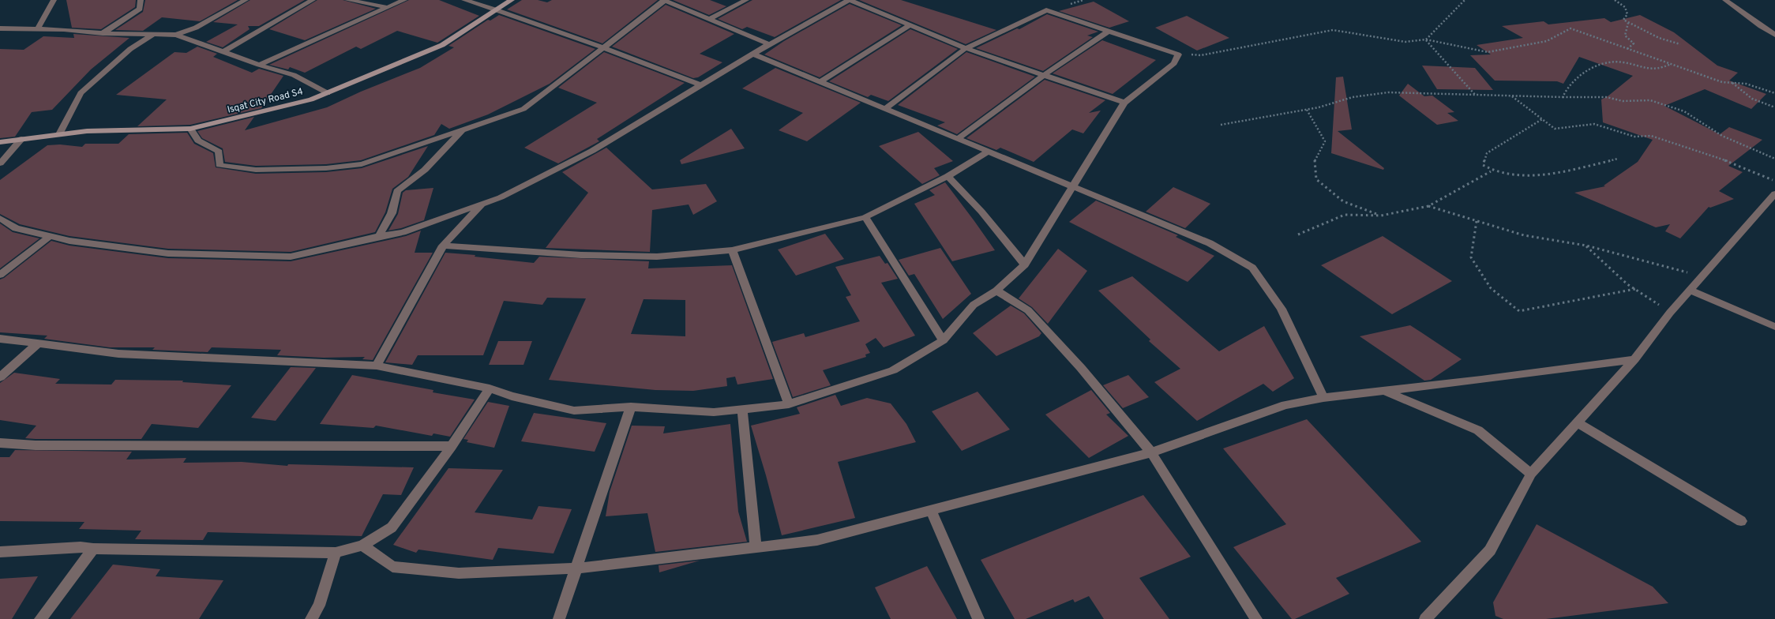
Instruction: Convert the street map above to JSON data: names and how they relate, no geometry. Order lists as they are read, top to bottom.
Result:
{
  "streets": {
    "street": ["Isqat City Road S4"]
  }
}
